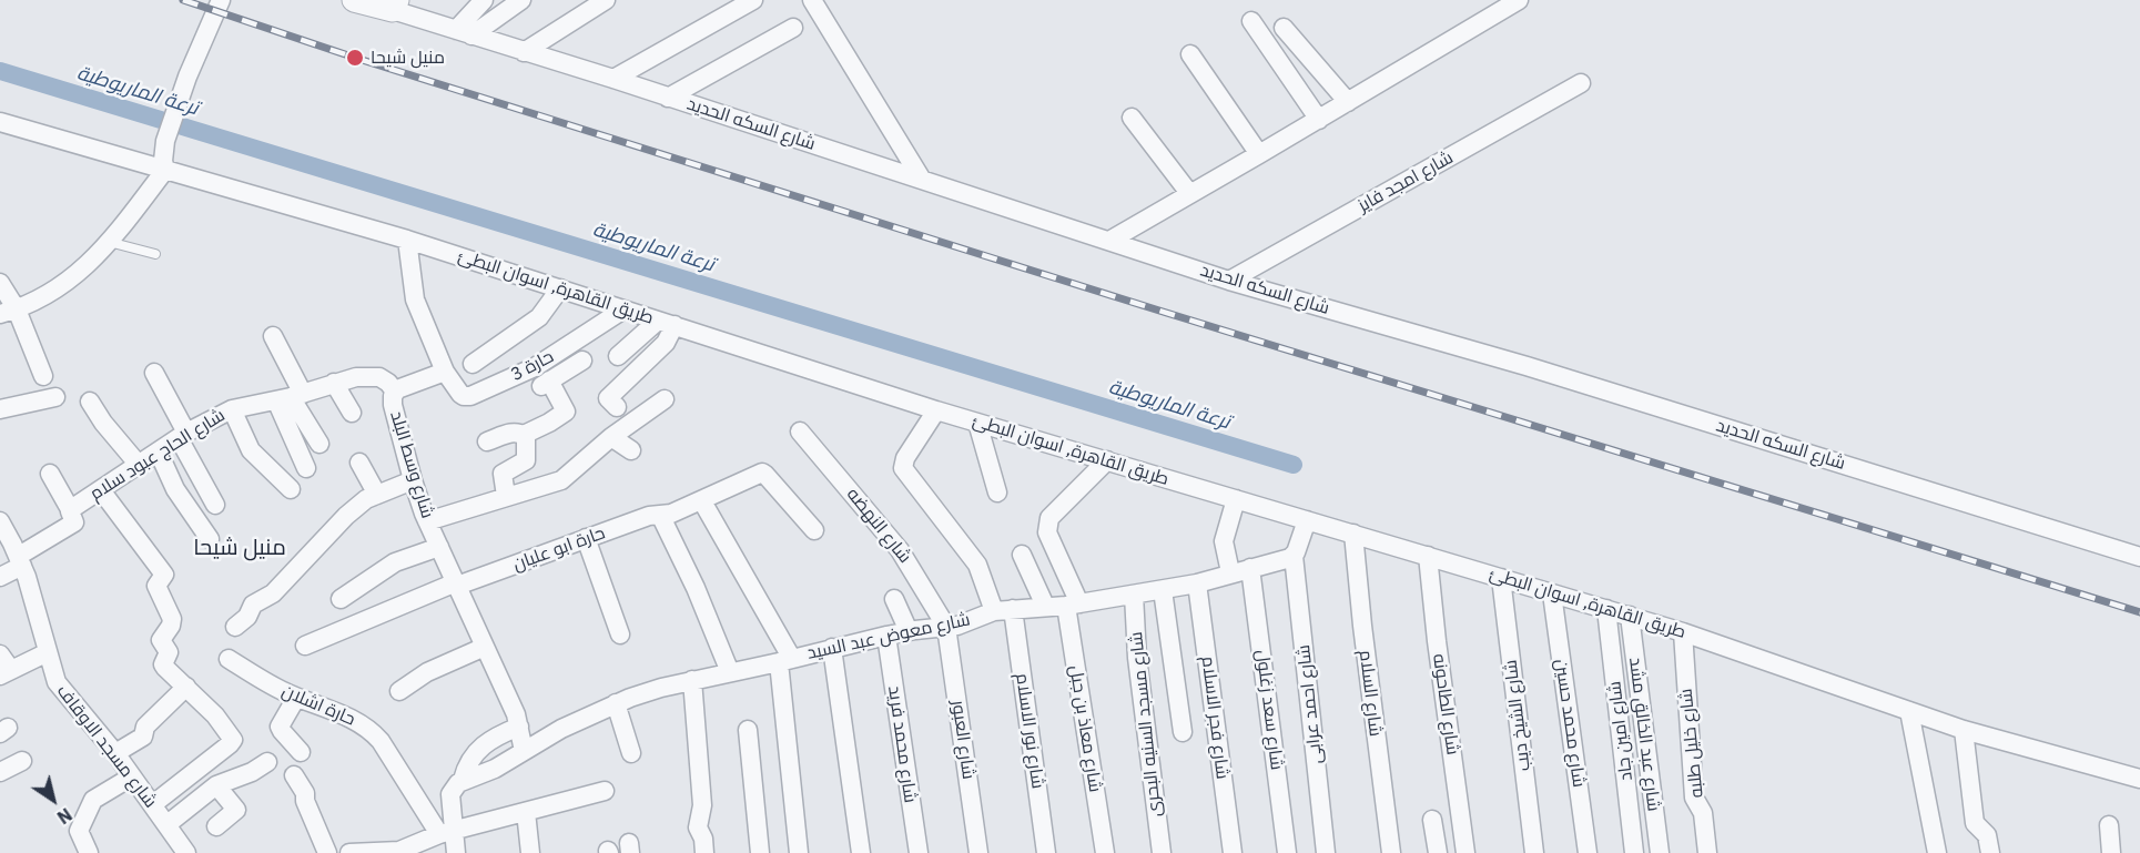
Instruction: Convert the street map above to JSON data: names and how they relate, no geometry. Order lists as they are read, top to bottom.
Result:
{
  "streets": {
    "street": [
      "شارع السكه الحديد",
      "شارع امجد فايز",
      "طريق القاهرة, اسوان البطئ",
      "حارة 3",
      "شارع الحاج عبود سلام",
      "شارع وسط البلد",
      "شارع النهضه",
      "حارة ابو عليان",
      "شارع معوض عبد السيد",
      "شارع السلام",
      "شارع احمد عرابى",
      "شارع الطاحونه",
      "حارة اشلان",
      "شارع سعد زغلول",
      "شارع الشيخ ديب",
      "شارع فجر الاسلام",
      "شارع محمد حسين",
      "شارع مسجد السنيه البحرى",
      "شارع معاذ بن جبل",
      "شارع نور الاسلام",
      "شارع امين جاد",
      "شارع عبد الخالق مشد",
      "شارع العبور",
      "شارع خليل طلبه",
      "شارع محمد فريد",
      "شارع مسجد الاوقاف"
    ]
  },
  "crossings": [
    ["شارع السكه الحديد", "شارع امجد فايز"],
    ["طريق القاهرة, اسوان البطئ", "حارة 3"],
    ["طريق القاهرة, اسوان البطئ", "شارع السلام"],
    ["طريق القاهرة, اسوان البطئ", "شارع الطاحونه"],
    ["طريق القاهرة, اسوان البطئ", "شارع الشيخ ديب"],
    ["طريق القاهرة, اسوان البطئ", "شارع محمد حسين"],
    ["طريق القاهرة, اسوان البطئ", "شارع معاذ بن جبل"],
    ["طريق القاهرة, اسوان البطئ", "شارع امين جاد"],
    ["طريق القاهرة, اسوان البطئ", "شارع عبد الخالق مشد"],
    ["طريق القاهرة, اسوان البطئ", "شارع خليل طلبه"],
    ["حارة 3", "شارع وسط البلد"],
    ["شارع الحاج عبود سلام", "شارع وسط البلد"],
    ["شارع الحاج عبود سلام", "شارع مسجد الاوقاف"],
    ["شارع وسط البلد", "حارة ابو عليان"],
    ["شارع وسط البلد", "شارع معوض عبد السيد"],
    ["شارع النهضه", "شارع معوض عبد السيد"],
    ["شارع النهضه", "شارع العبور"],
    ["شارع معوض عبد السيد", "شارع احمد عرابى"],
    ["شارع معوض عبد السيد", "شارع سعد زغلول"],
    ["شارع معوض عبد السيد", "شارع فجر الاسلام"],
    ["شارع معوض عبد السيد", "شارع مسجد السنيه البحرى"],
    ["شارع معوض عبد السيد", "شارع معاذ بن جبل"],
    ["شارع معوض عبد السيد", "شارع نور الاسلام"],
    ["شارع معوض عبد السيد", "شارع العبور"],
    ["شارع معوض عبد السيد", "شارع محمد فريد"]
  ],
  "districts": ["منيل شيحا"],
  "water": ["ترعة الماريوطية"],
  "places": ["منيل شيحا"],
  "north": "bottom right"
}
